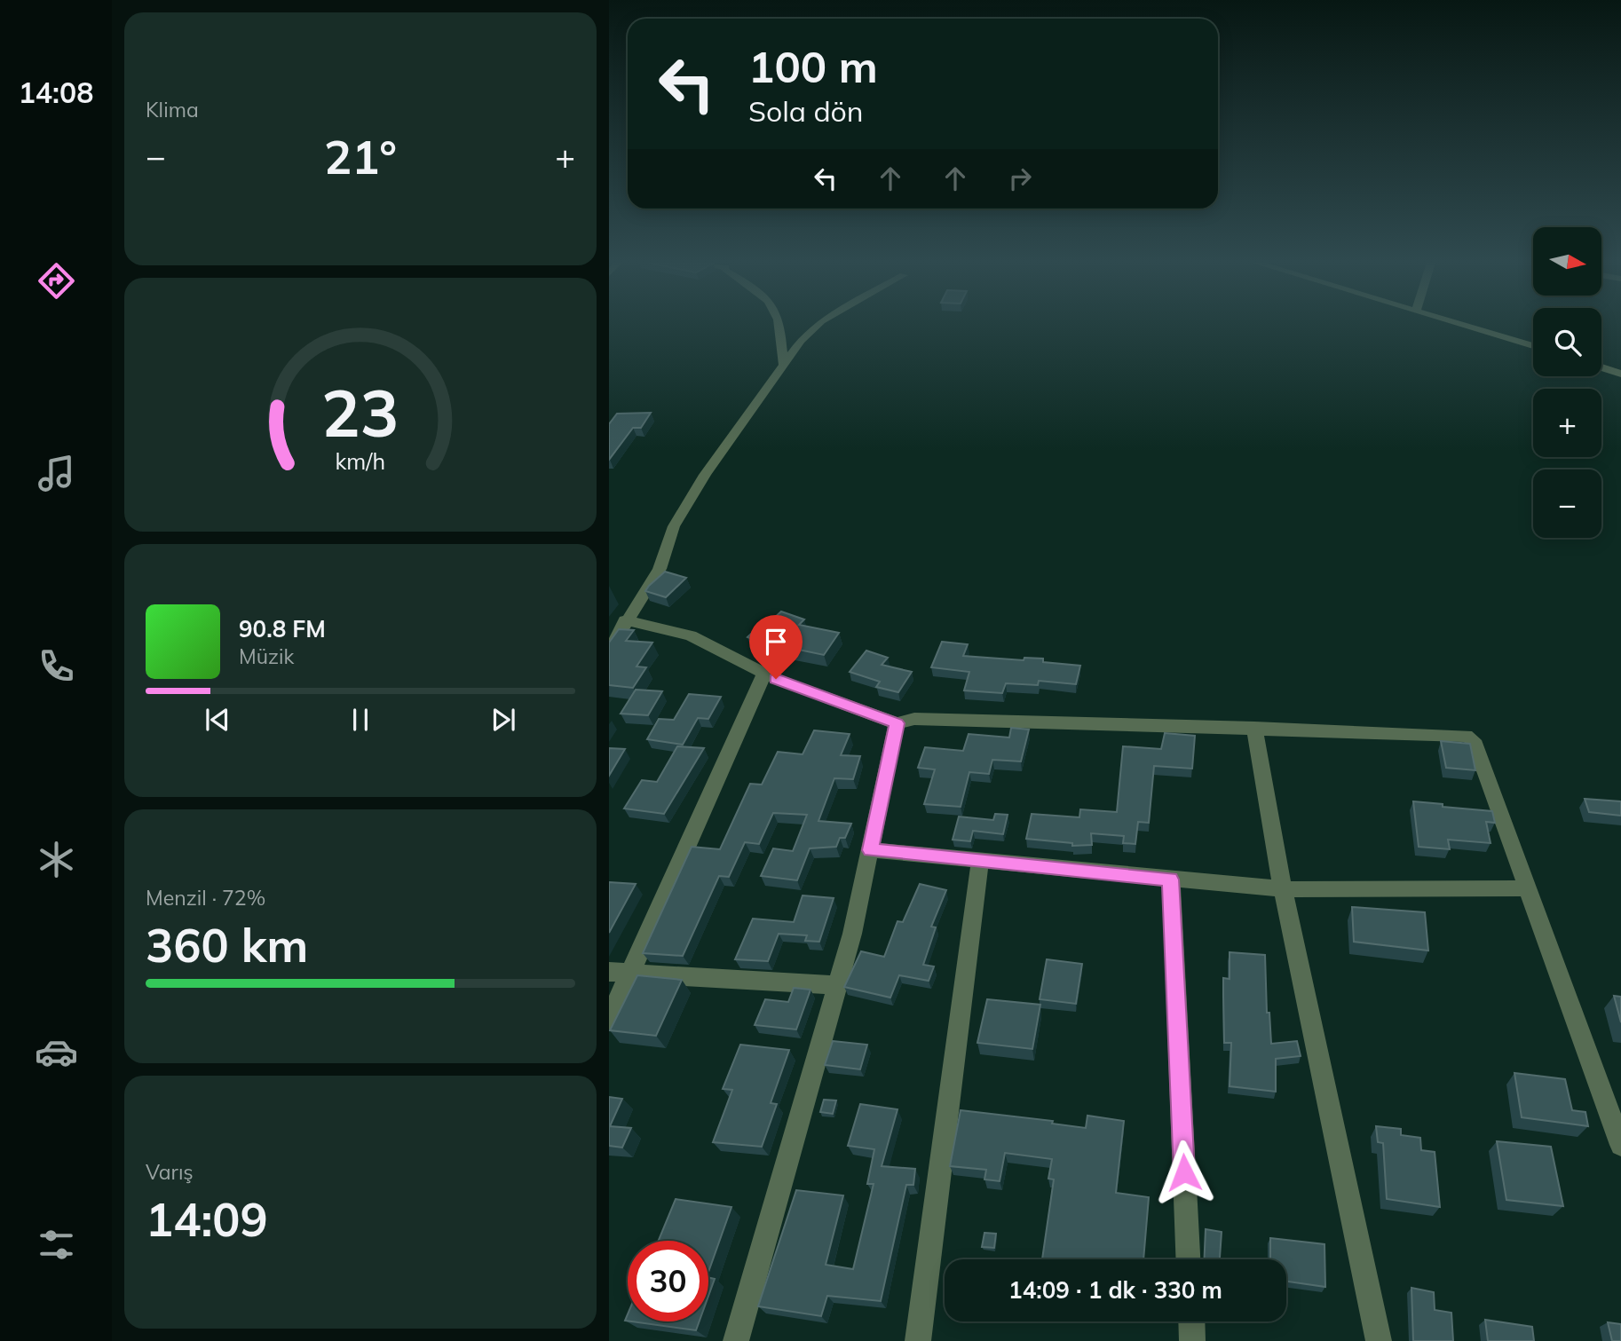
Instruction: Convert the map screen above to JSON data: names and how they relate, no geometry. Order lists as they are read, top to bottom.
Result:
{
  "north": "right",
  "page": {
    "tabs": "14:08",
    "tile": [
      "Klima",
      ["Menzil · 72%", "360 km"],
      ["Varış", "14:09"]
    ],
    "turn": ["100 m", "Sola dön"],
    "heat": ["−", "21°", "+"],
    "map_buttons": ["+", "−"],
    "song": ["90.8 FM", "Müzik"],
    "limit": "30",
    "trip": "14:09 · 1 dk · 330 m",
    "gauge": ["23", "km/h"]
  }
}
